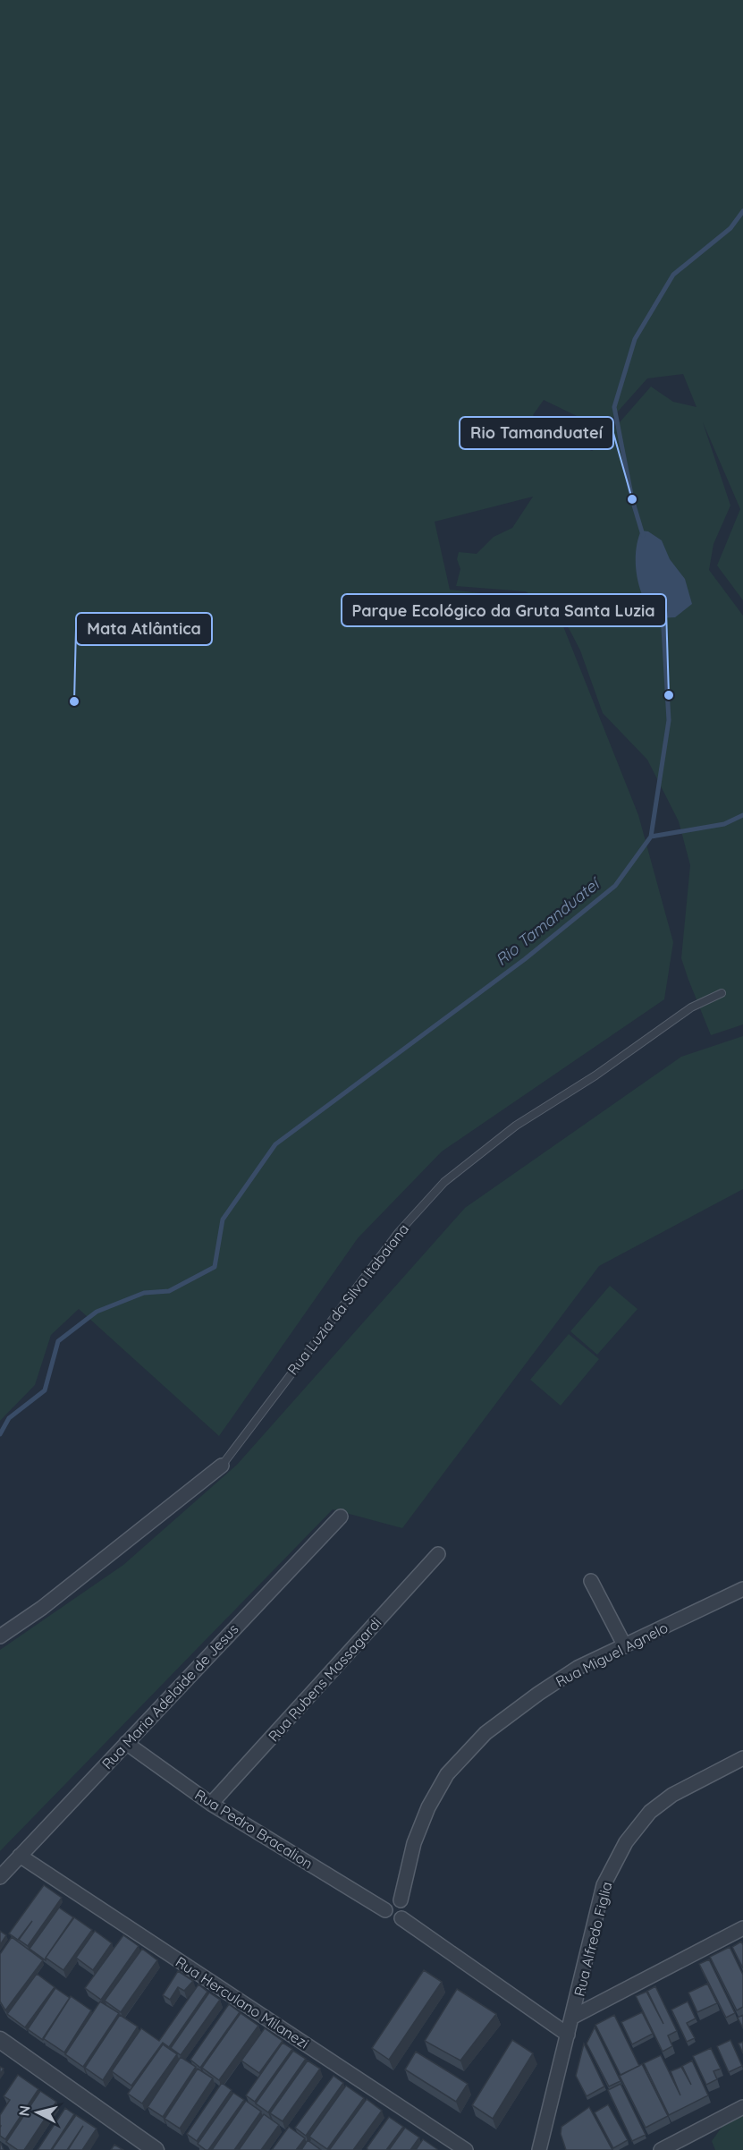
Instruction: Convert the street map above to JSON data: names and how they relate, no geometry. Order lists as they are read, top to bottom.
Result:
{
  "streets": {
    "street": [
      "Rua Luzia da Silva Itabaiana",
      "Rua Miguel Agnelo",
      "Rua Rubens Massagardi",
      "Rua Maria Adelaide de Jesus",
      "Rua Pedro Bracalion",
      "Rua Alfredo Figlia",
      "Rua Herculano Milanezi"
    ]
  },
  "crossings": [
    ["Rua Miguel Agnelo", "Rua Pedro Bracalion"],
    ["Rua Rubens Massagardi", "Rua Pedro Bracalion"],
    ["Rua Maria Adelaide de Jesus", "Rua Pedro Bracalion"],
    ["Rua Maria Adelaide de Jesus", "Rua Herculano Milanezi"]
  ],
  "water": ["Rio Tamanduateí"],
  "places": ["Rio Tamanduateí", "Parque Ecológico da Gruta Santa Luzia", "Mata Atlântica"],
  "north": "left"
}
